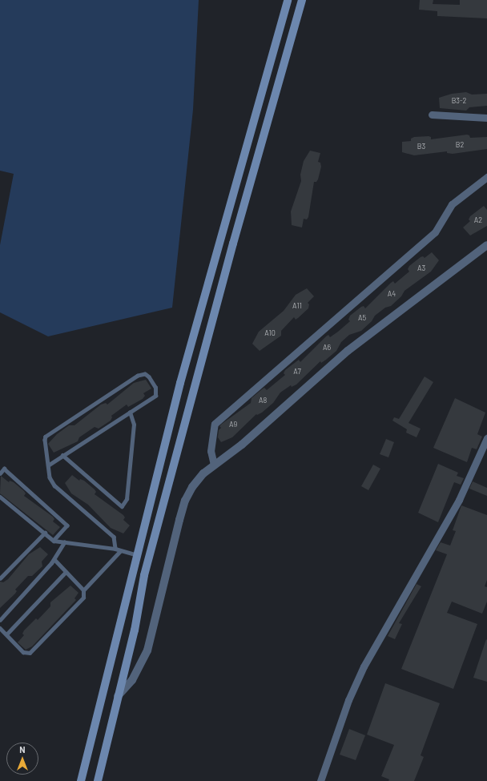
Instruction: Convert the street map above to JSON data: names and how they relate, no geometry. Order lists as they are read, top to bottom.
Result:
{
  "house_numbers": [
    "B3-2",
    "B2",
    "B3",
    "A2",
    "A3",
    "A4",
    "A11",
    "A5",
    "A10",
    "A6",
    "A7",
    "A8",
    "A9"
  ],
  "north": "top"
}
